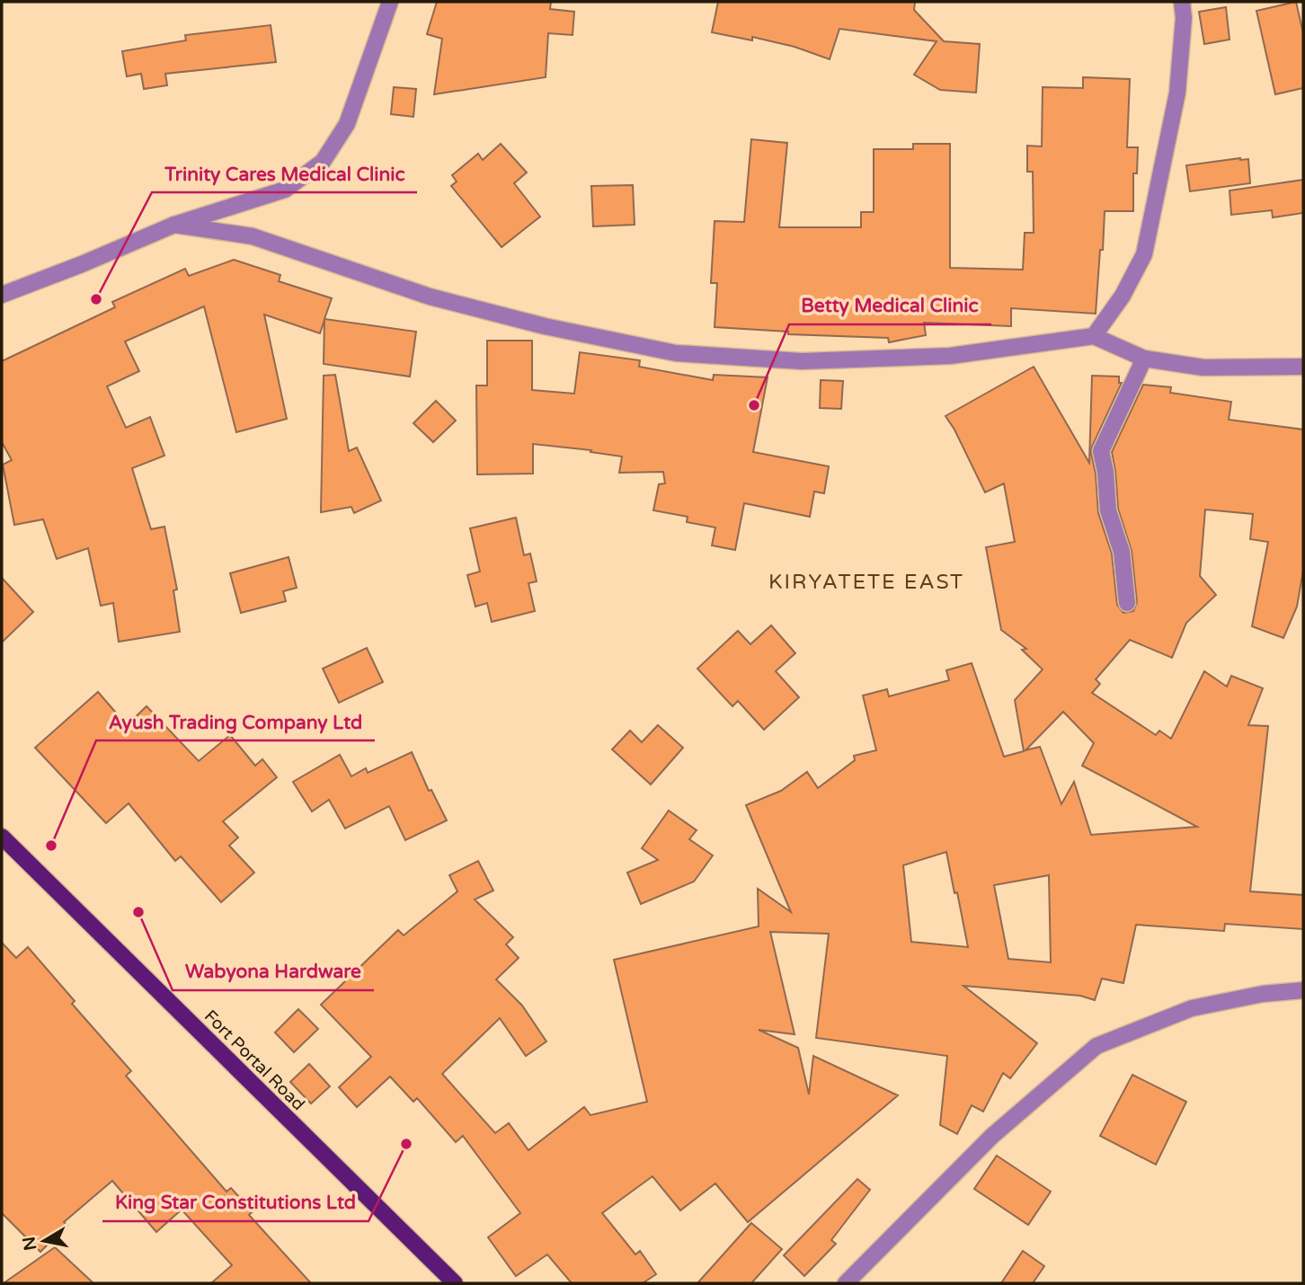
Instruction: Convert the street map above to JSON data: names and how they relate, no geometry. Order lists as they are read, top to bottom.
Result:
{
  "streets": {
    "main road": ["Fort Portal Road"]
  },
  "districts": ["KIRYATETE EAST"],
  "places": [
    "Trinity Cares Medical Clinic",
    "Betty Medical Clinic",
    "Ayush Trading Company Ltd",
    "Wabyona Hardware",
    "King Star Constitutions Ltd"
  ],
  "north": "left"
}
